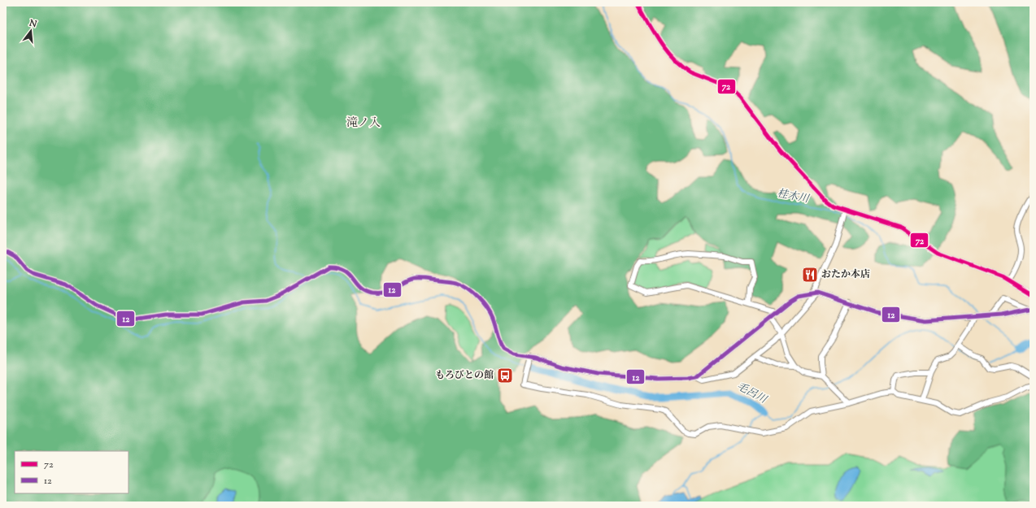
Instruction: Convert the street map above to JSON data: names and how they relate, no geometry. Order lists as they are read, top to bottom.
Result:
{
  "districts": ["滝ノ入"],
  "water": ["桂木川", "毛呂川"],
  "places": {
    "restaurant": ["おたか本店"],
    "bus stop": ["もろびとの館"]
  },
  "lines": ["transit line 72", "transit line 12"],
  "legend": ["72", "12"],
  "north": "top"
}
